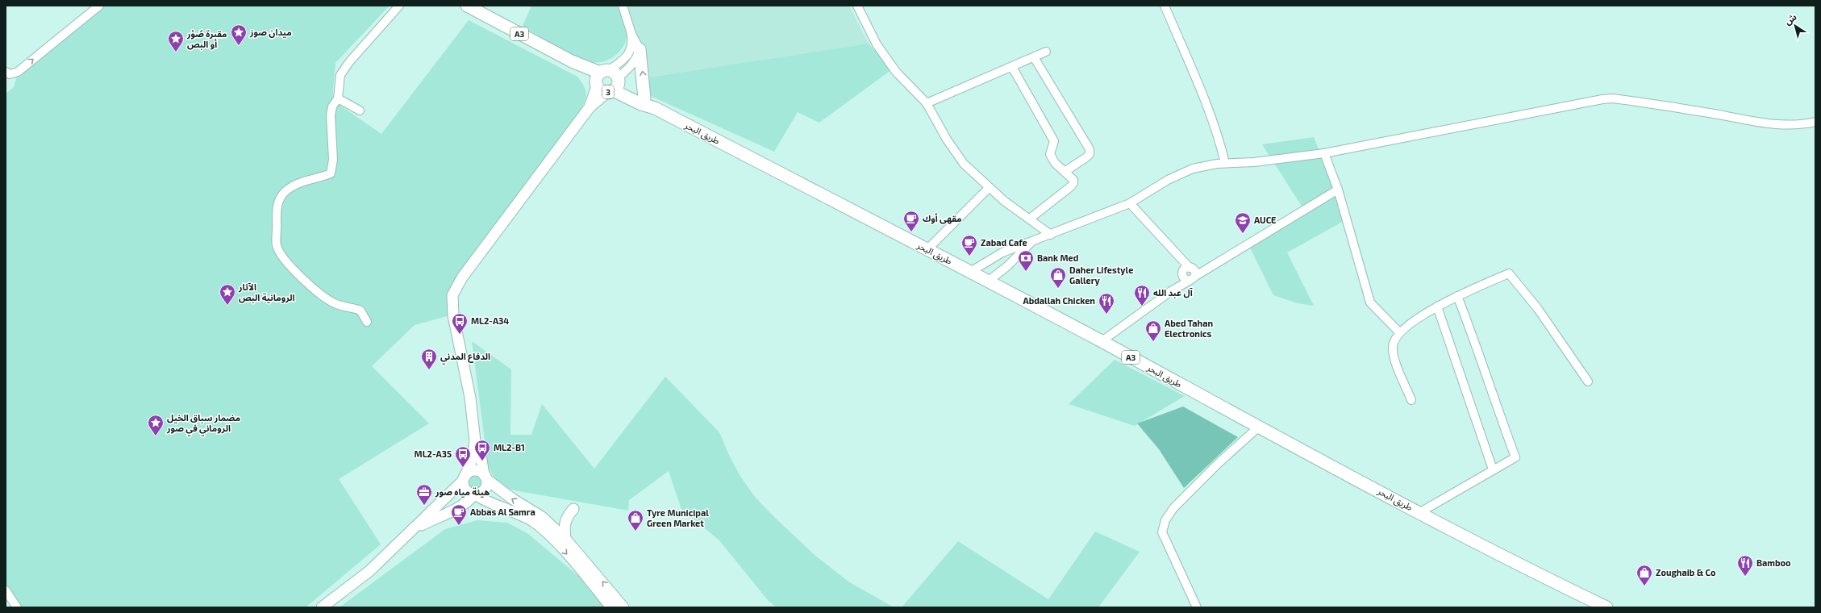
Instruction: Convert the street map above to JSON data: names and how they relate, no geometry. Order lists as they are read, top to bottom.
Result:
{
  "streets": {
    "highway": ["A3", "3", "طريق البحر"]
  },
  "crossings": [
    ["3", "طريق البحر"]
  ],
  "places": {
    "place": [
      "ميدان صوز",
      "مقبرة صُوْر أو البص",
      "الآثار الرومانية البص",
      "مضمار سباق الخيل الروماني في صور"
    ],
    "cafe": ["مقهى أوك", "Zabad Cafe", "Abbas Al Samra"],
    "school or university": ["AUCE"],
    "bank": ["Bank Med"],
    "shop": [
      "Daher Lifestyle Gallery",
      "Abed Tahan Electronics",
      "Tyre Municipal Green Market",
      "Zoughaib & Co"
    ],
    "restaurant": ["آل عبد الله", "Abdallah Chicken", "Bamboo"],
    "bus stop": ["ML2-A34", "ML2-B1", "ML2-A35"],
    "building": ["الدفاع المدني"],
    "office": ["هيئة مياه صور"]
  },
  "north": "top left"
}
